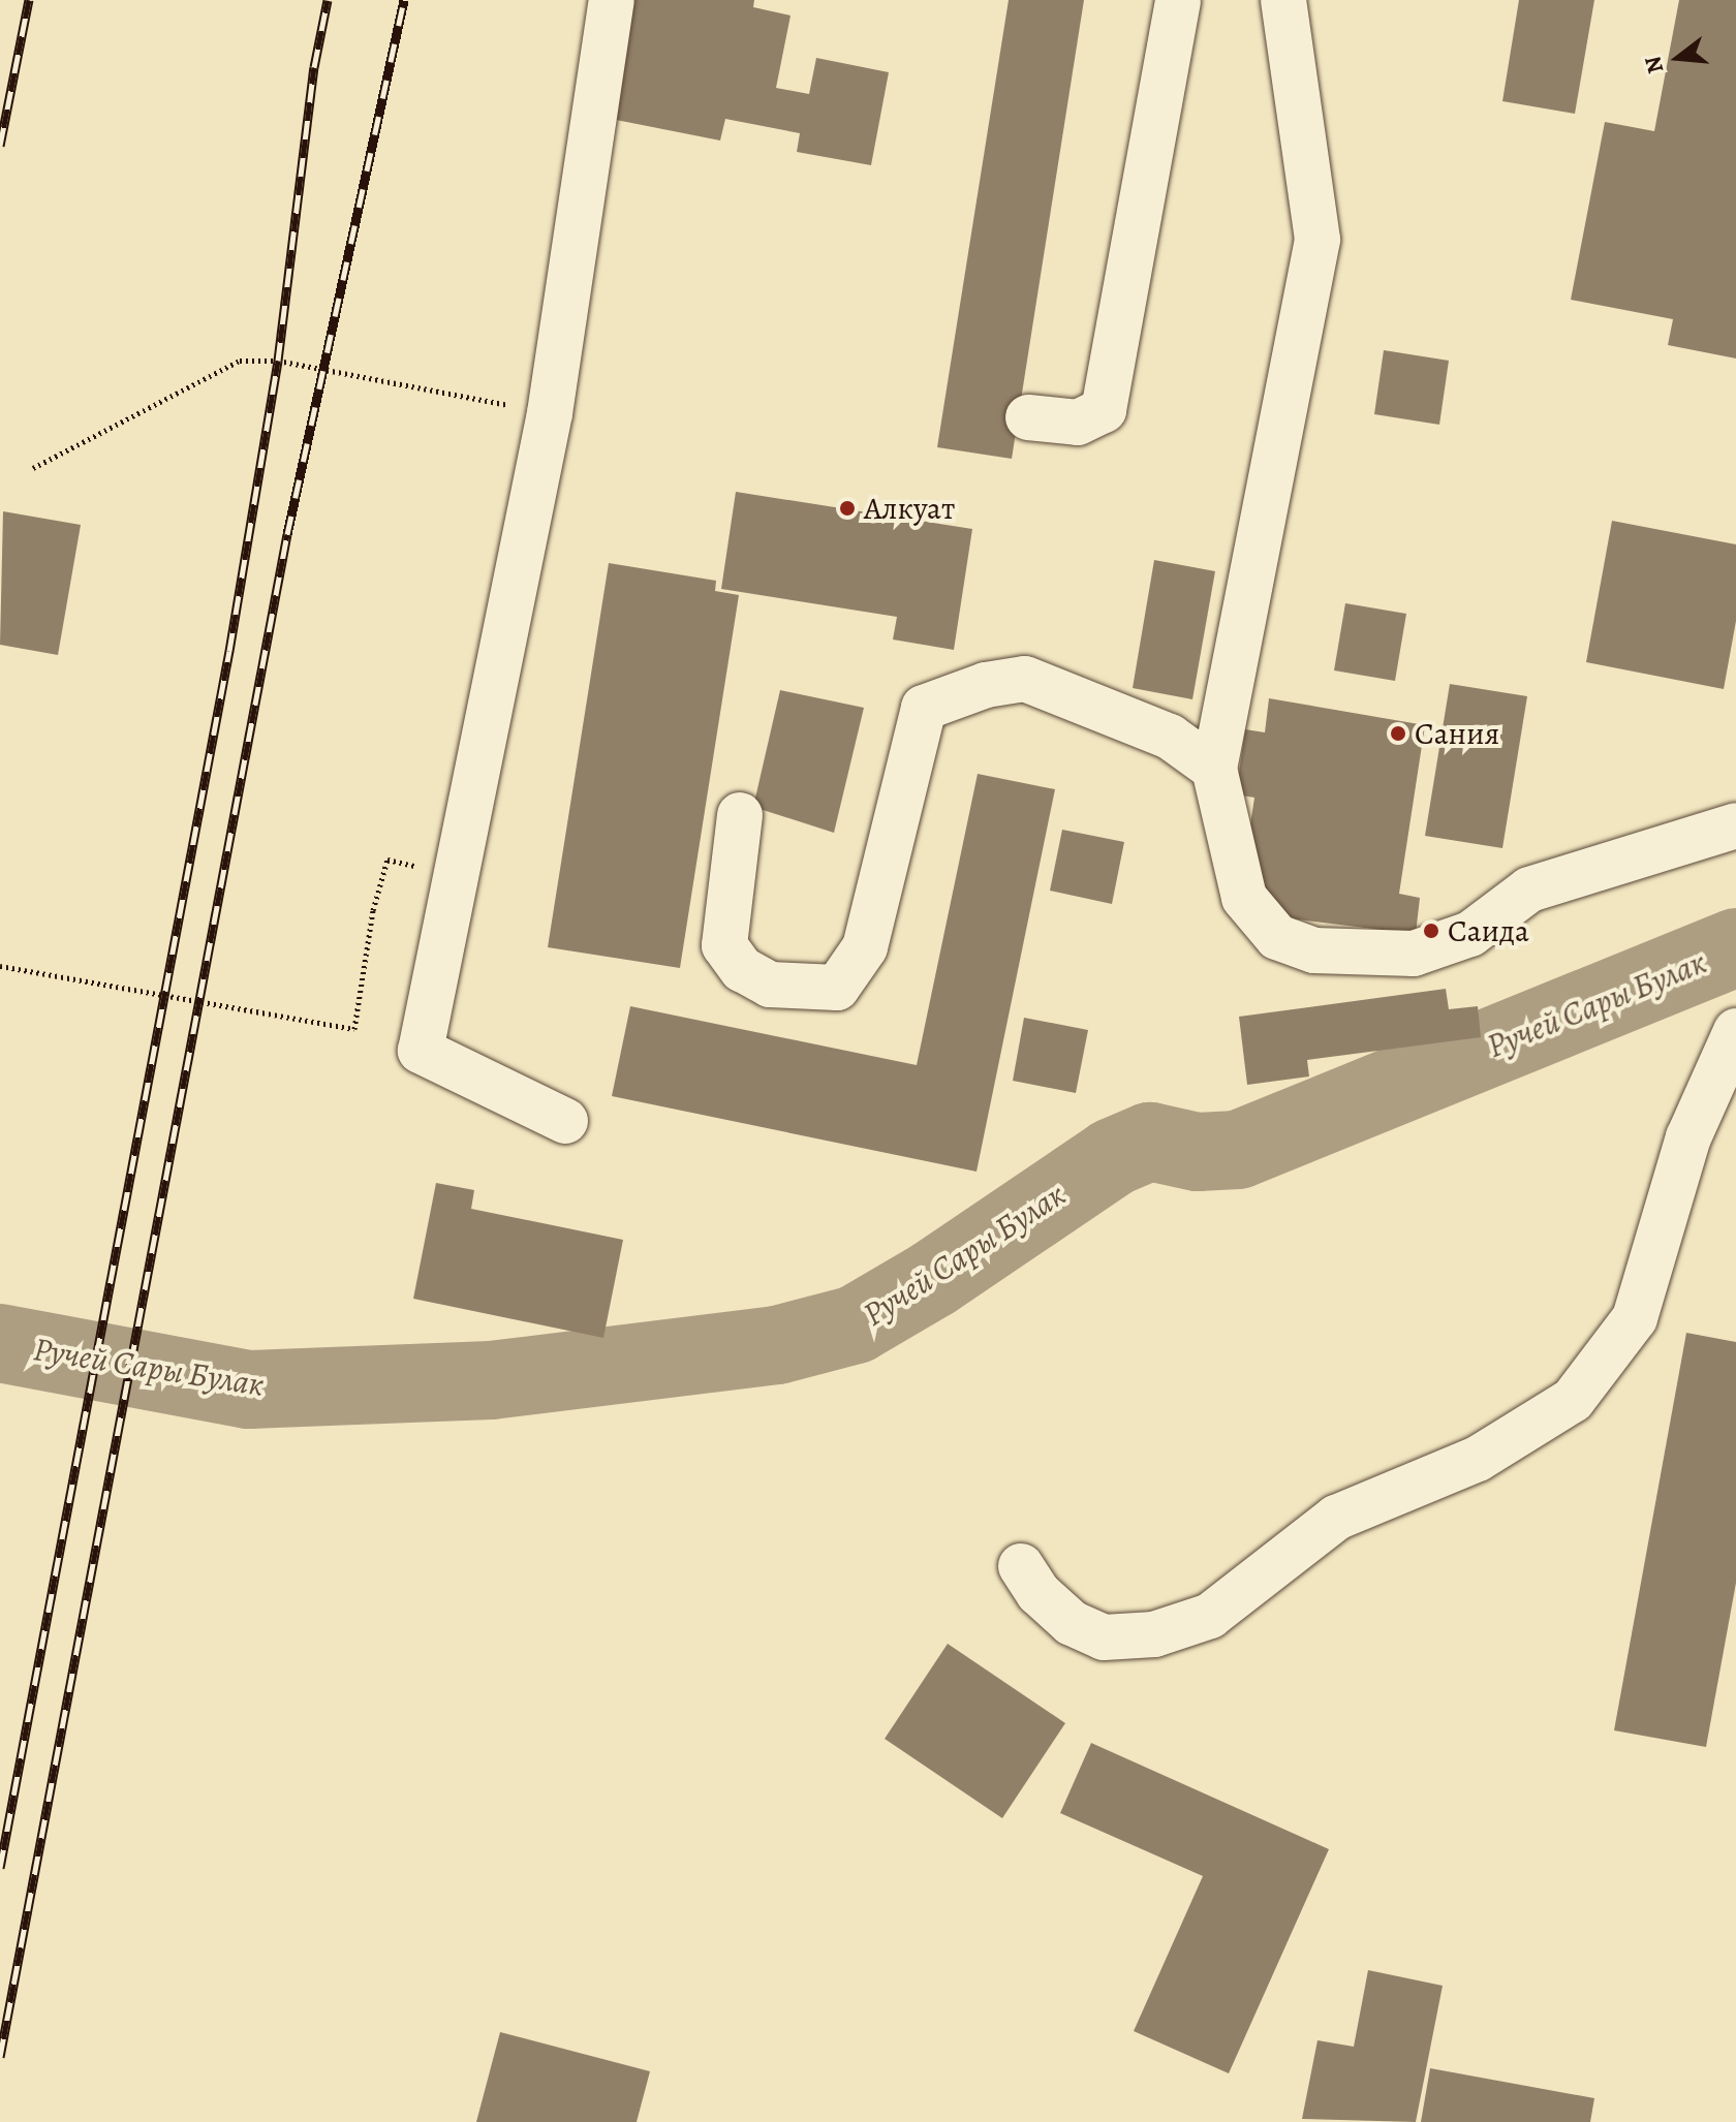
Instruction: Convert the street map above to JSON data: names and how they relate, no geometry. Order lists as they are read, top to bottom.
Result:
{
  "water": ["Ручей Сары Булак"],
  "places": ["Алкуат", "Сания", "Саида"],
  "north": "left"
}
